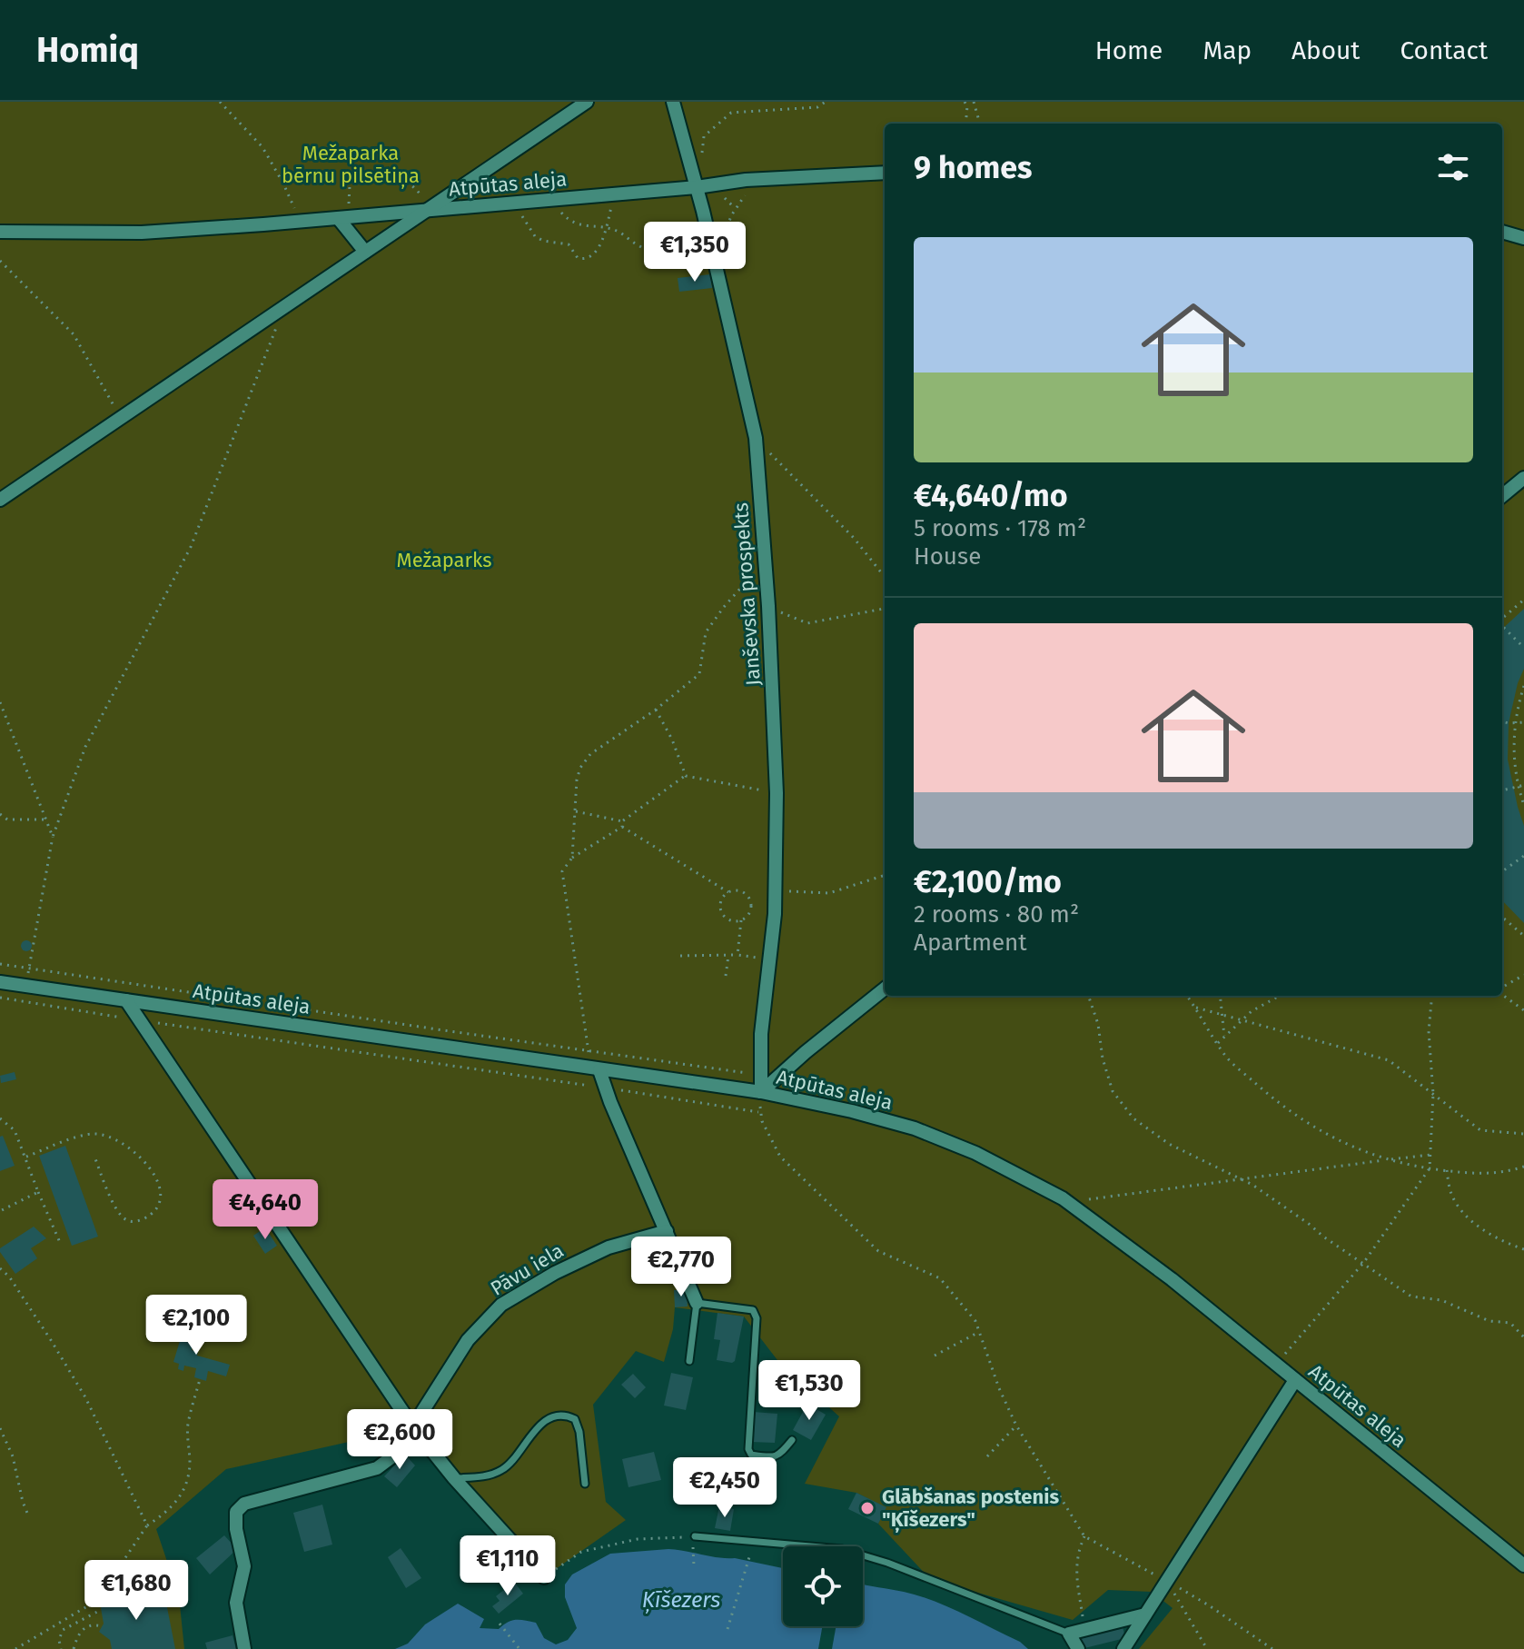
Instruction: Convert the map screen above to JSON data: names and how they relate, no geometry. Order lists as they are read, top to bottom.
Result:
{
  "streets": {
    "street": ["Atpūtas aleja", "Janševska prospekts", "Pāvu iela"]
  },
  "crossings": [
    ["Atpūtas aleja", "Janševska prospekts"]
  ],
  "water": ["Ķīšezers"],
  "parks": ["Mežaparka bērnu pilsētiņa", "Mežaparks"],
  "places": ["Glābšanas postenis \"Ķīšezers\""],
  "page": {
    "header": "Homiq",
    "nav": [
      "Home",
      "Map",
      "About",
      "Contact"
    ],
    "heading": "9 homes",
    "list": [
      {
        "name": "€4,640/mo",
        "note": "5 rooms · 178 m² · House"
      },
      {
        "name": "€2,100/mo",
        "note": "2 rooms · 80 m² · Apartment"
      }
    ],
    "price": [
      "€1,350",
      "€4,640",
      "€2,770",
      "€2,100",
      "€1,530",
      "€2,600",
      "€2,450",
      "€1,110",
      "€1,680"
    ]
  }
}
